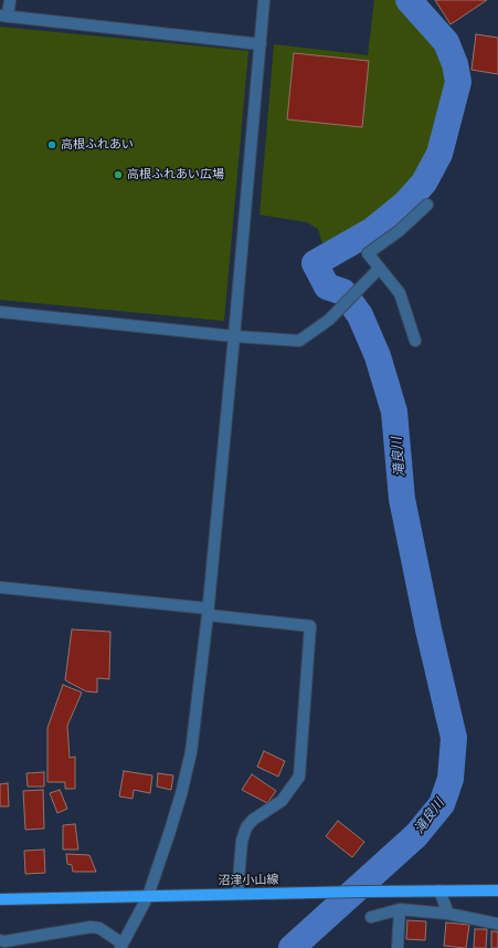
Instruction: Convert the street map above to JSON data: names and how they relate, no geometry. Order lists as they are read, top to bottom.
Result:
{
  "streets": {
    "main road": ["沼津小山線"]
  },
  "water": ["滝良川"],
  "places": ["高根ふれあい", "高根ふれあい広場"]
}
